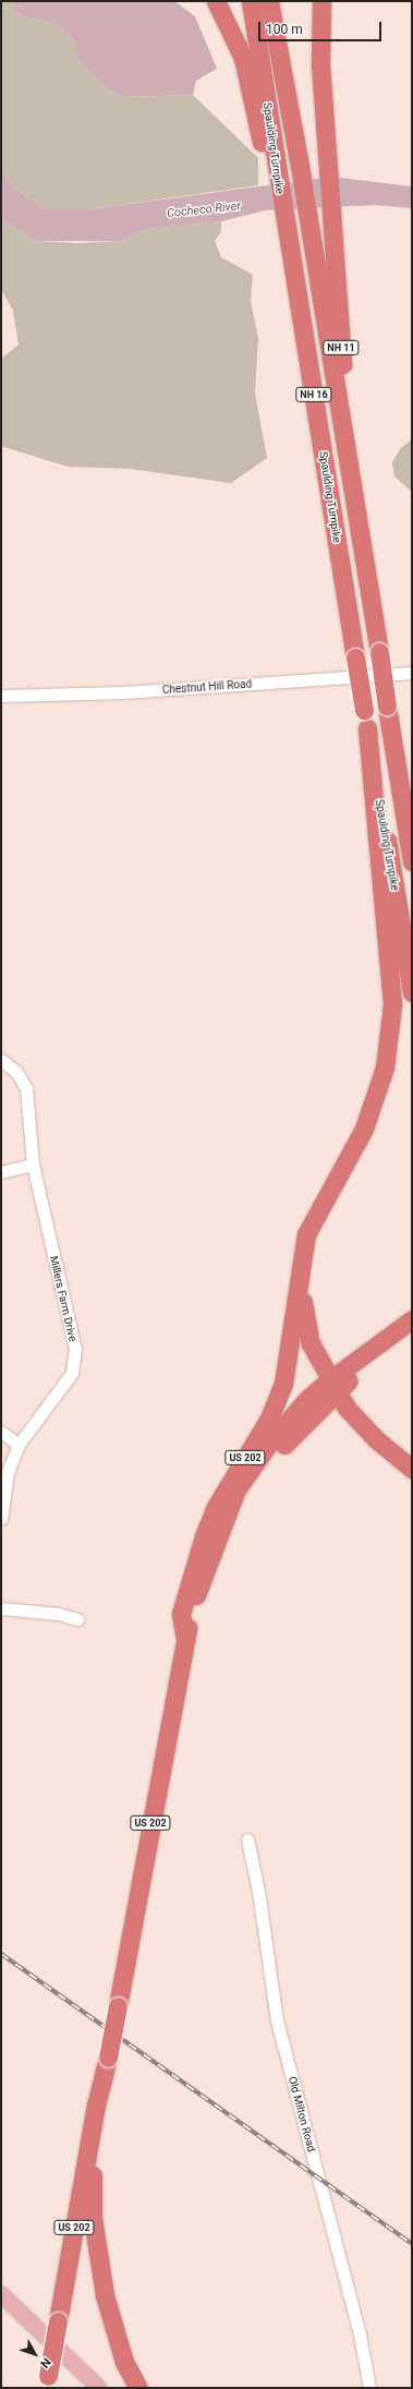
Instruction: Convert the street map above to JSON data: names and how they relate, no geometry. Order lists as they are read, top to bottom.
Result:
{
  "streets": {
    "highway": [
      "Spaulding Turnpike",
      "NH 11",
      "NH 16",
      "US 202"
    ],
    "street": ["Chestnut Hill Road", "Millers Farm Drive", "Old Milton Road"]
  },
  "crossings": [
    ["Spaulding Turnpike", "NH 11"],
    ["Spaulding Turnpike", "US 202"]
  ],
  "water": ["Cocheco River"],
  "scale_bar": "100 m",
  "north": "bottom right"
}
